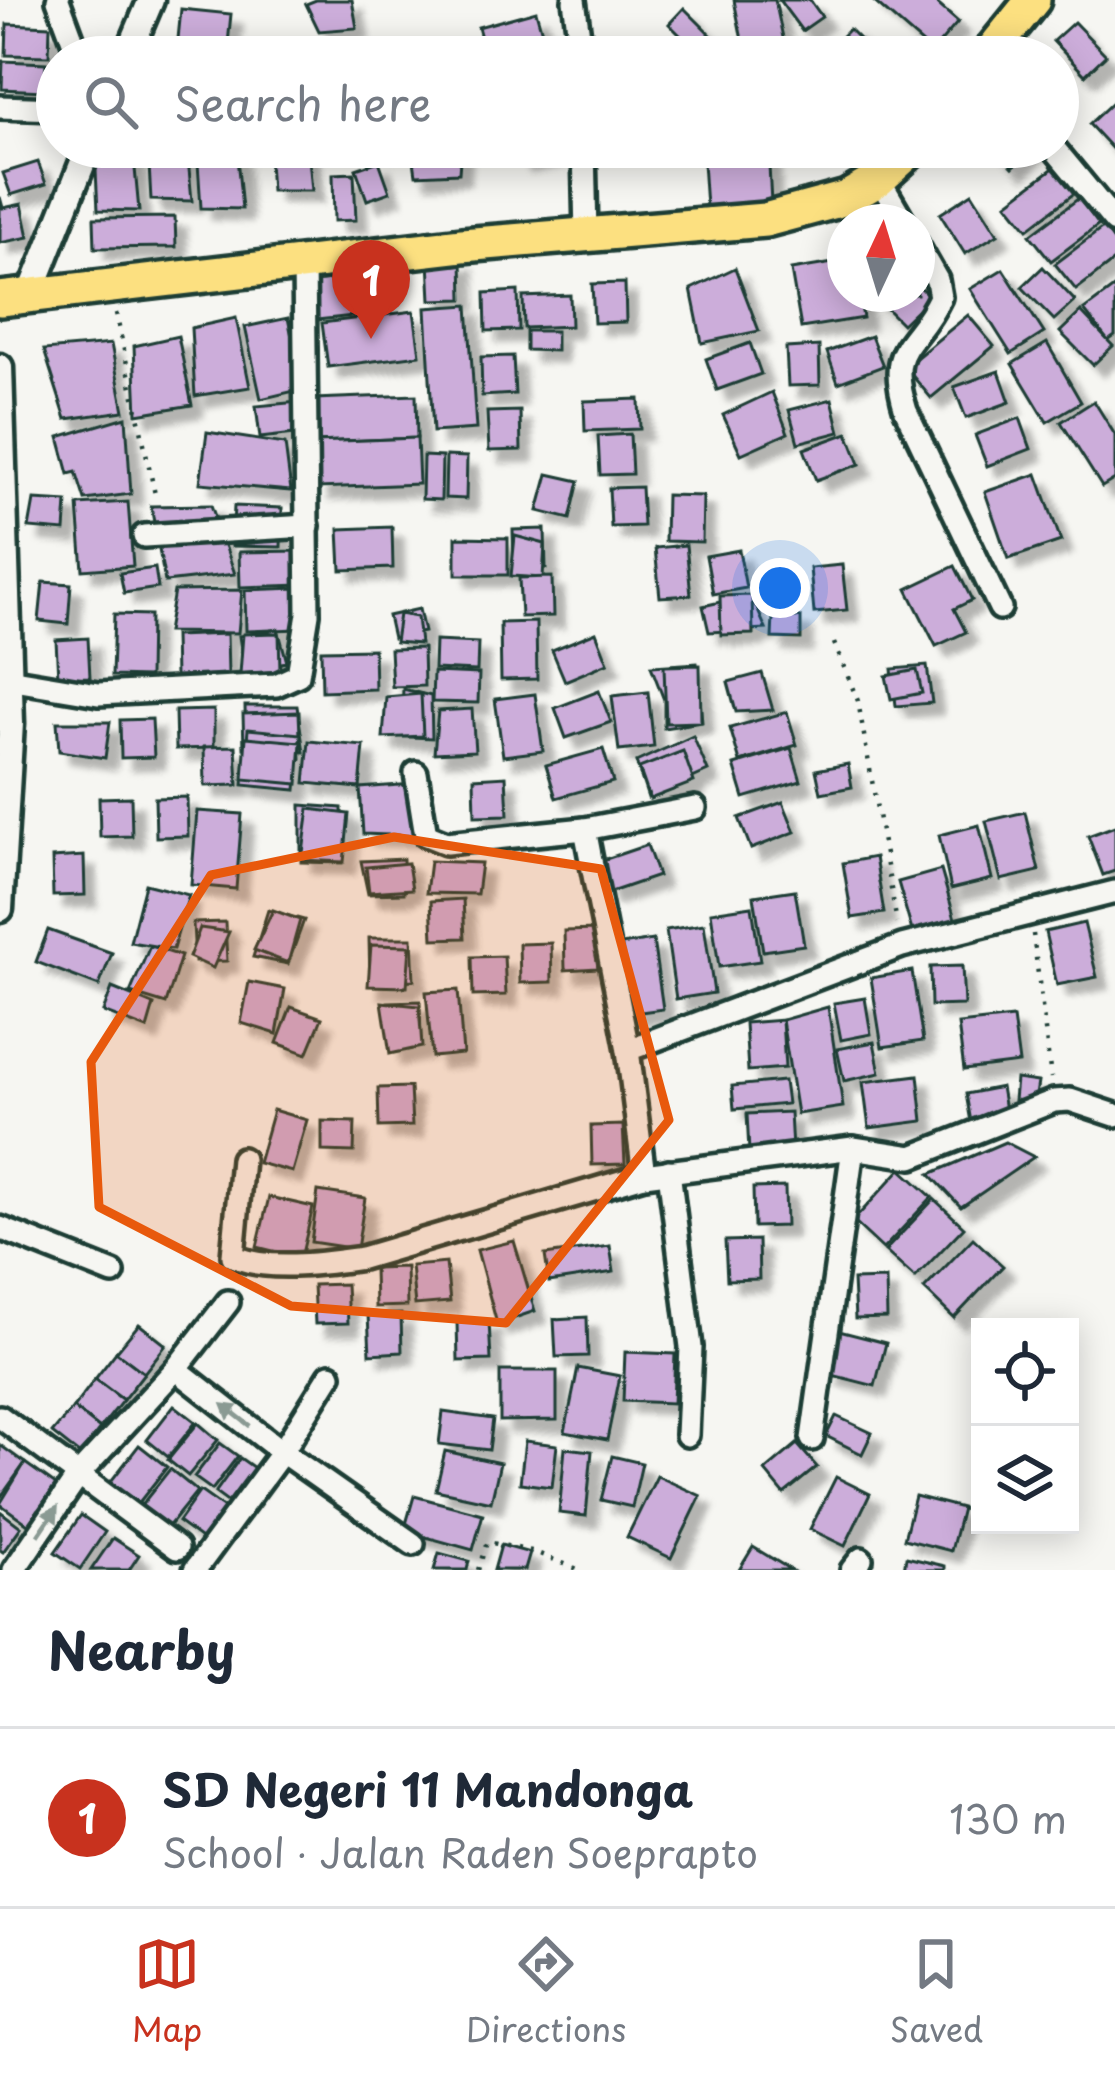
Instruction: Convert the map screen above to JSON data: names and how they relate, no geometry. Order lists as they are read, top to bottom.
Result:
{
  "north": "top",
  "page": {
    "search": "Search here",
    "pins": "1",
    "heading": "Nearby",
    "list": [
      {
        "mark": "1",
        "name": "SD Negeri 11 Mandonga",
        "note": "School · Jalan Raden Soeprapto",
        "value": "130 m"
      }
    ],
    "nav": ["Map", "Directions", "Saved"]
  }
}
